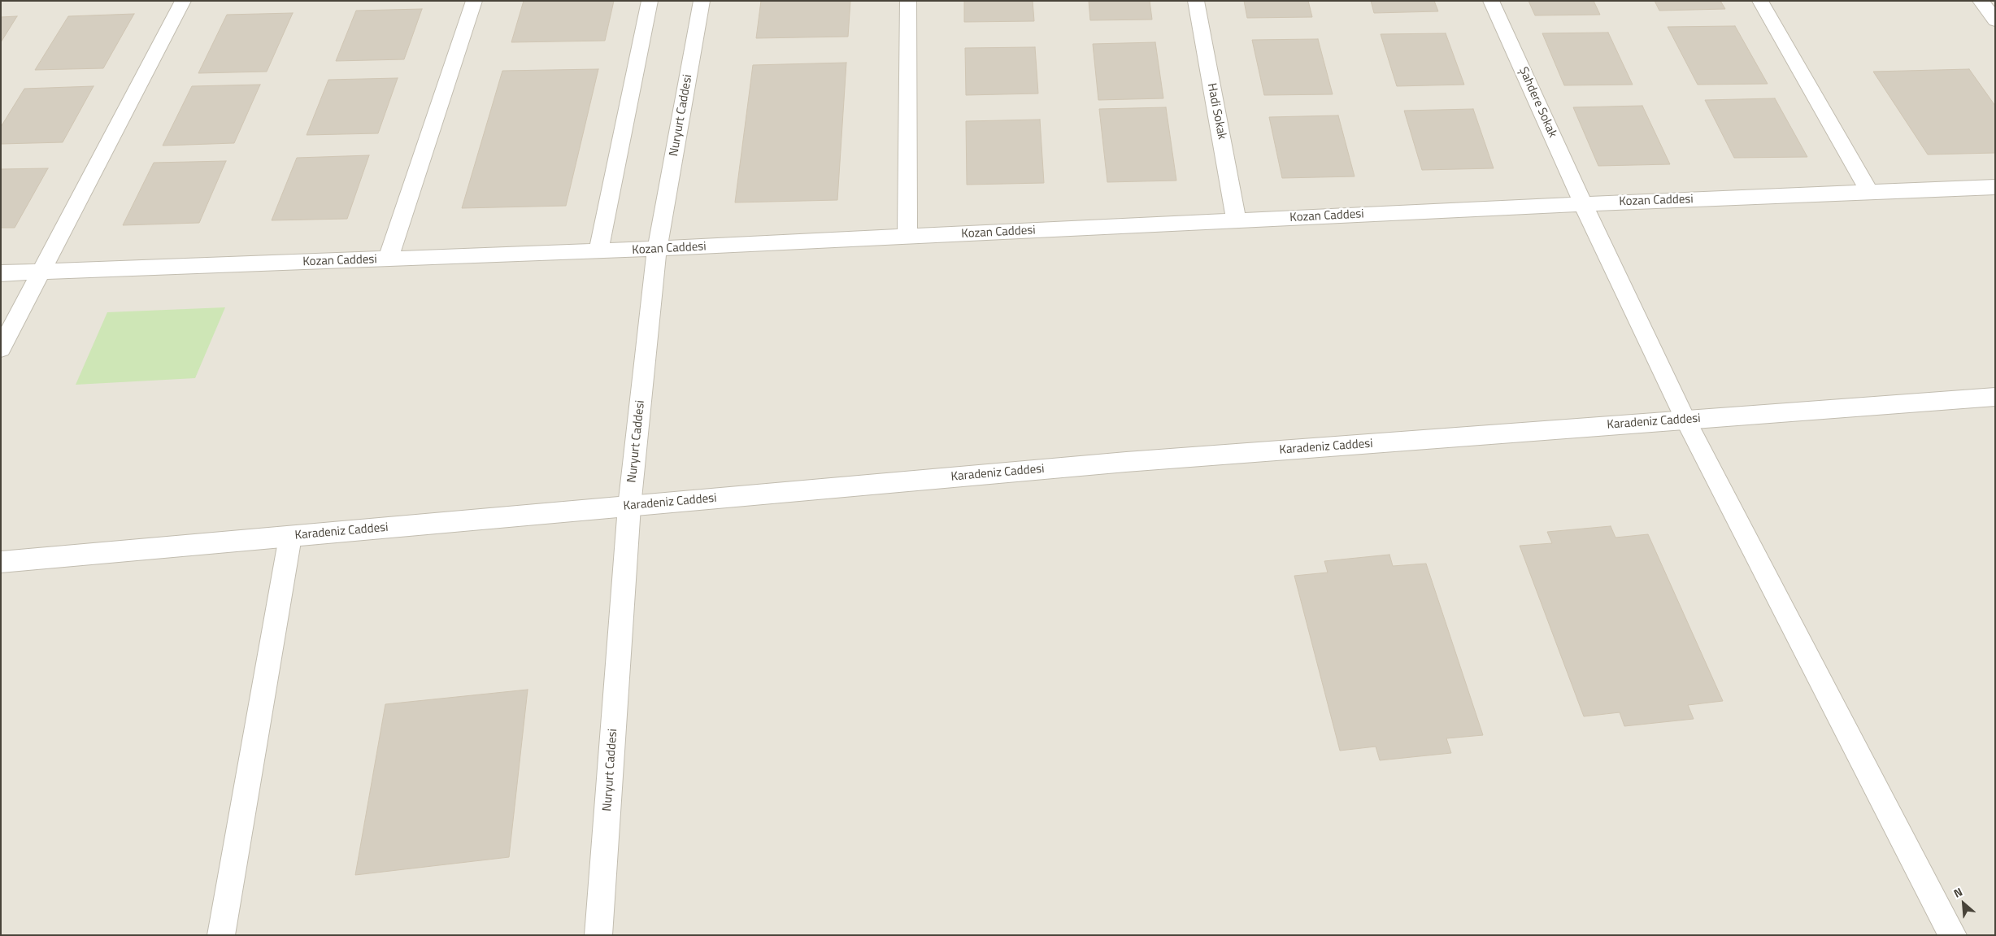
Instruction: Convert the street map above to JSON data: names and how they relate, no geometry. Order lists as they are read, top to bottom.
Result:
{
  "streets": {
    "street": [
      "Şahdere Sokak",
      "Hadi Sokak",
      "Nuryurt Caddesi",
      "Kozan Caddesi",
      "Karadeniz Caddesi"
    ]
  },
  "crossings": [
    ["Şahdere Sokak", "Kozan Caddesi"],
    ["Şahdere Sokak", "Karadeniz Caddesi"],
    ["Hadi Sokak", "Kozan Caddesi"],
    ["Nuryurt Caddesi", "Kozan Caddesi"],
    ["Nuryurt Caddesi", "Karadeniz Caddesi"]
  ],
  "north": "top left"
}
